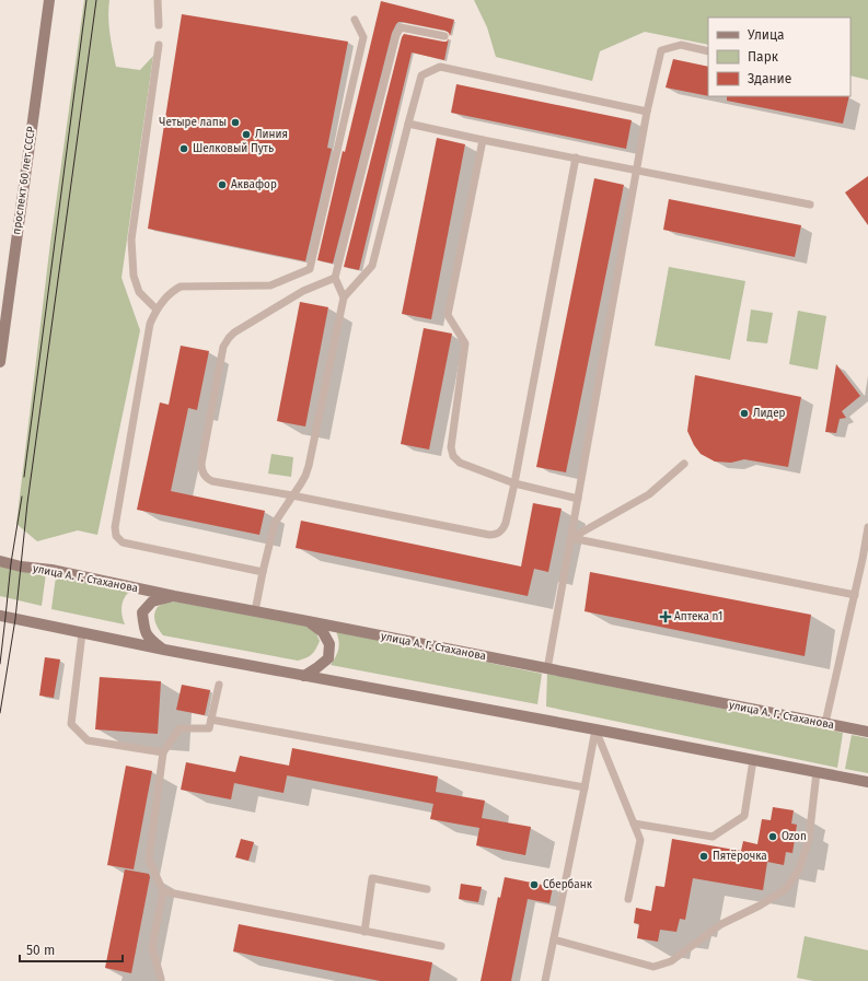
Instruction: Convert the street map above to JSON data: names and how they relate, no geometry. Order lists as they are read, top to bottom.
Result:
{
  "streets": {
    "main road": ["проспект 60 лет СССР", "улица А. Г. Стаханова"]
  },
  "places": {
    "other": [
      "Четыре лапы",
      "Линия",
      "Шелковый Путь",
      "Аквафор",
      "Лидер",
      "Ozon",
      "Пятёрочка",
      "Сбербанк"
    ],
    "health": ["Аптека n1"]
  },
  "legend": ["Улица", "Парк", "Здание"],
  "scale_bar": "50 m"
}
